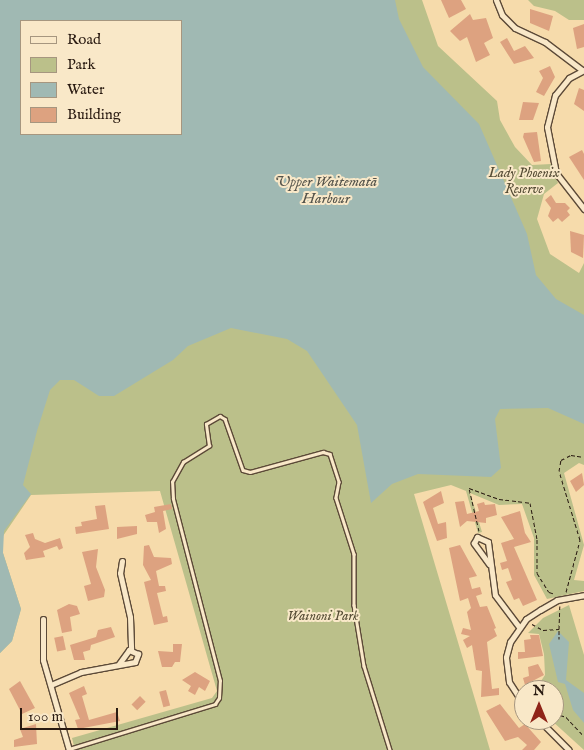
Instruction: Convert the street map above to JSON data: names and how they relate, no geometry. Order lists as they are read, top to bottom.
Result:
{
  "water": ["Upper Waitematā Harbour"],
  "parks": ["Lady Phoenix Reserve", "Wainoni Park"],
  "legend": [
    "Road",
    "Park",
    "Water",
    "Building"
  ],
  "scale_bar": "100 m",
  "north": "top"
}
